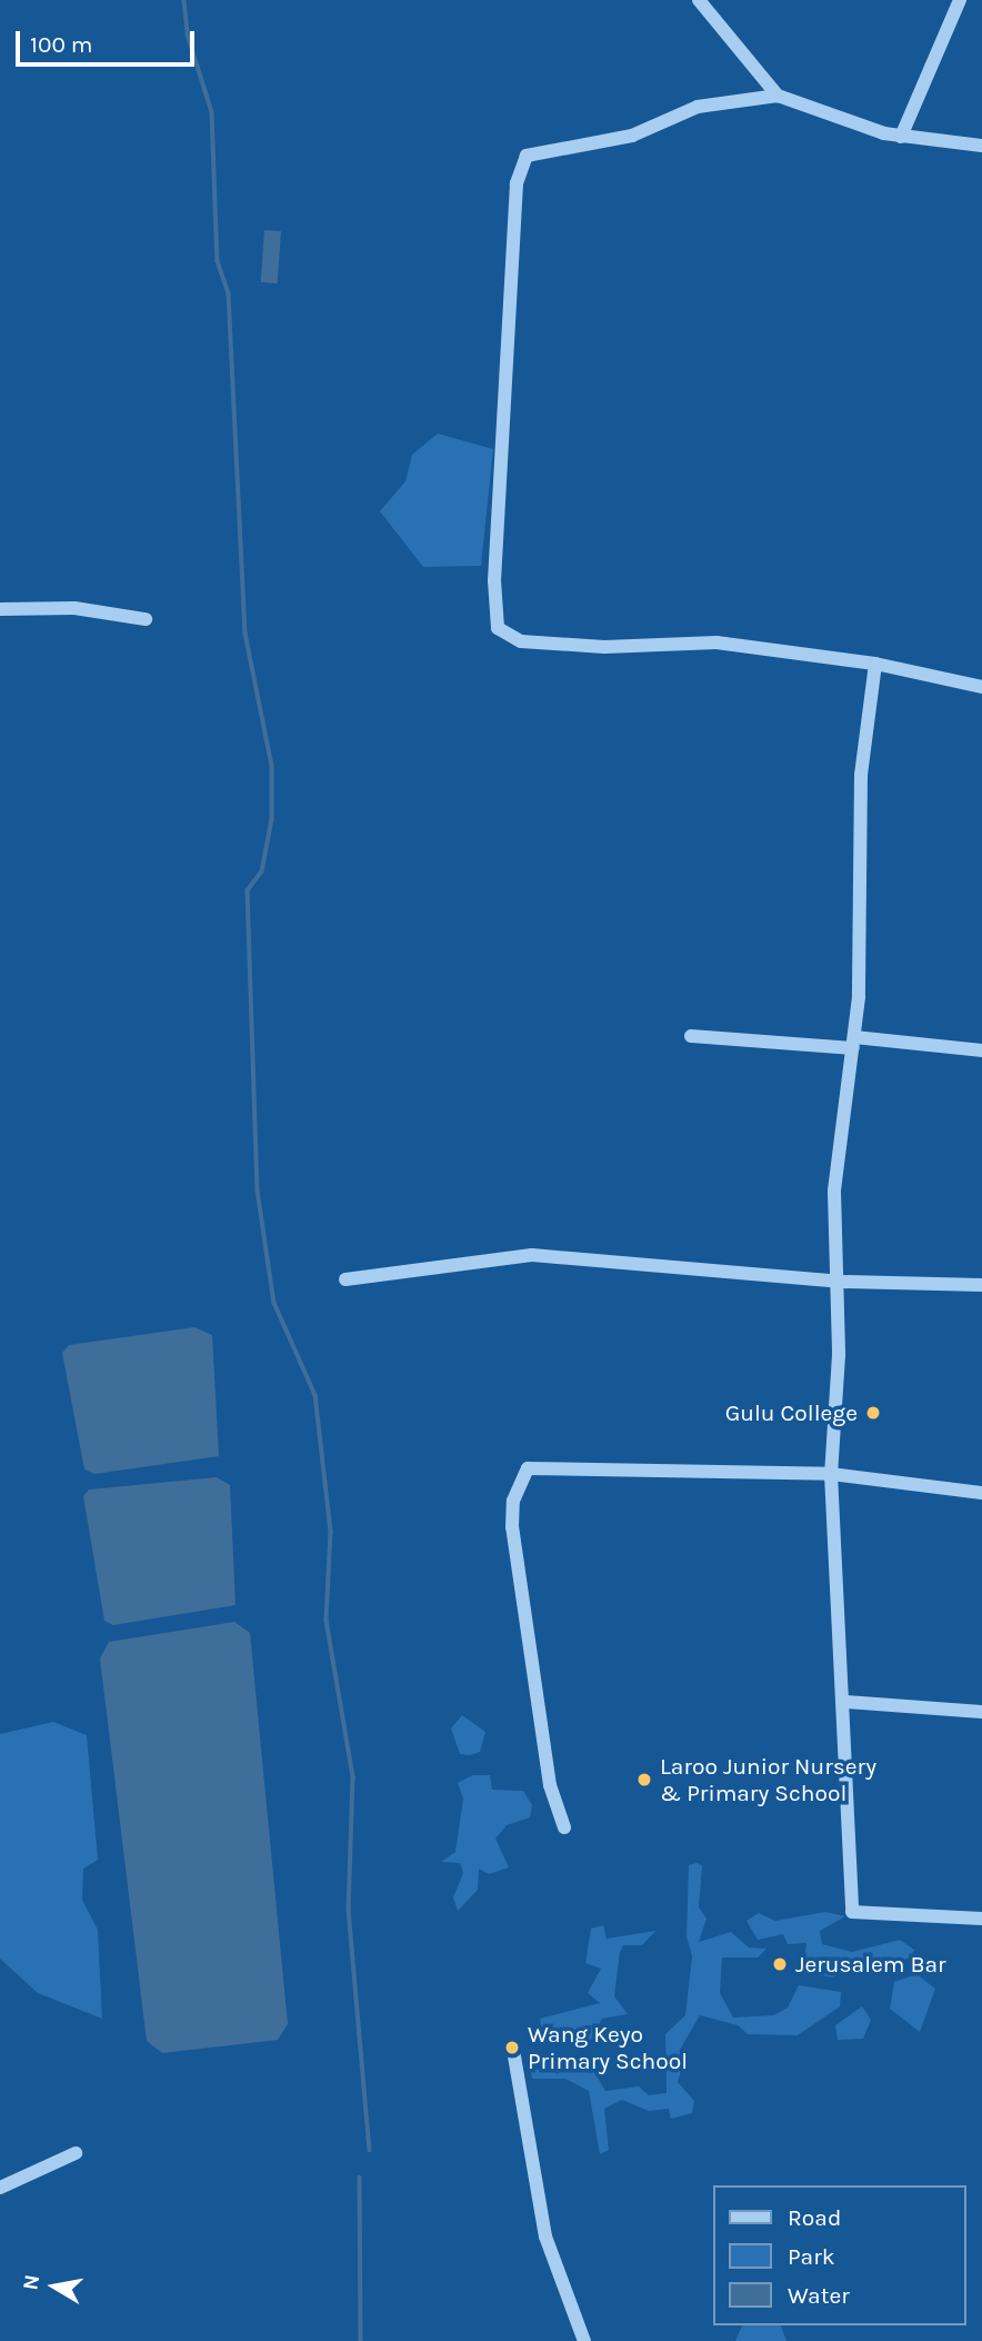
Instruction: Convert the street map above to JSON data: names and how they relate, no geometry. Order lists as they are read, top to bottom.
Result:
{
  "places": [
    "Gulu College",
    "Laroo Junior Nursery & Primary School",
    "Jerusalem Bar",
    "Wang Keyo Primary School"
  ],
  "legend": ["Road", "Park", "Water"],
  "scale_bar": "100 m",
  "north": "left"
}
